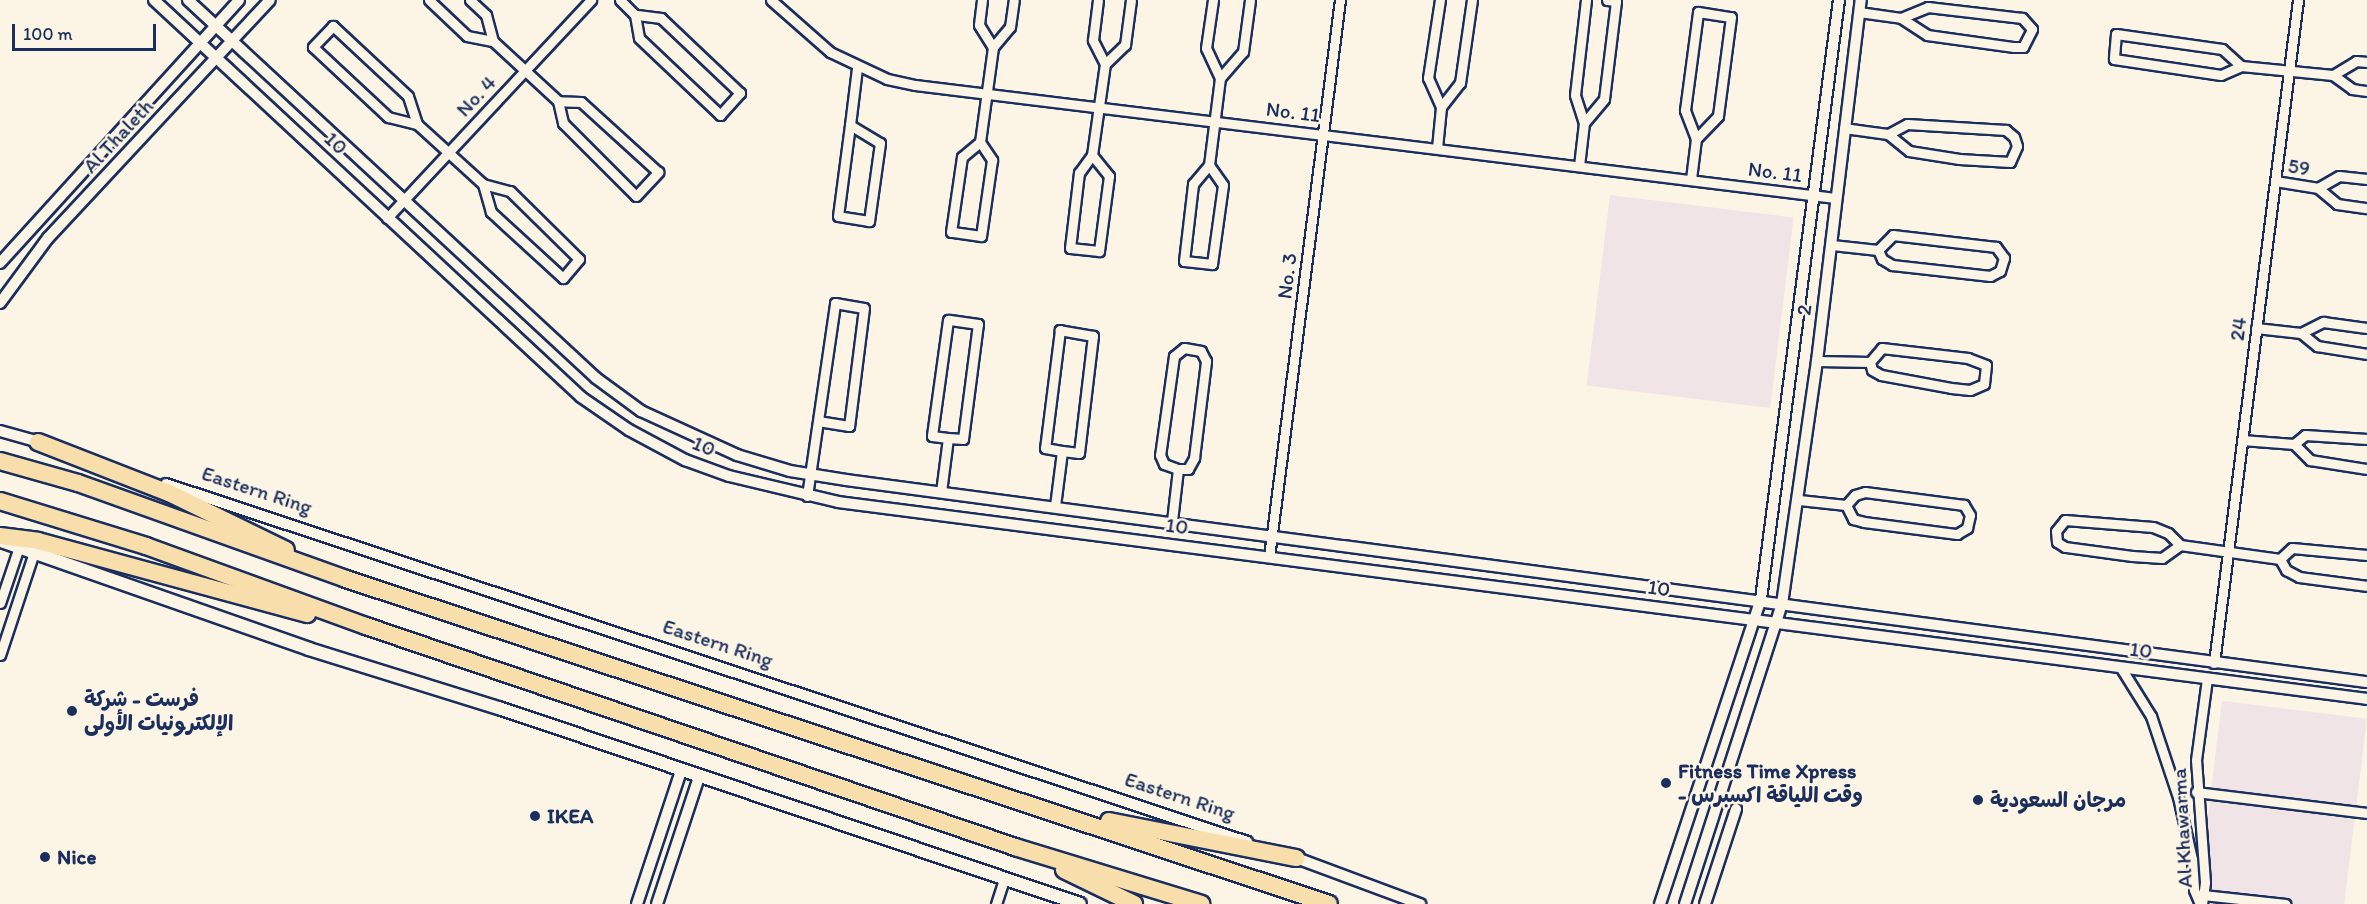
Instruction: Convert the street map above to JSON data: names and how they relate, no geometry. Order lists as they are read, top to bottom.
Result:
{
  "streets": {
    "street": [
      "No. 4",
      "No. 11",
      "Al Thaleth",
      "10",
      "59",
      "No. 3",
      "2",
      "24",
      "Eastern Ring",
      "Al Khawarma"
    ]
  },
  "crossings": [
    ["No. 4", "10"],
    ["No. 11", "No. 3"],
    ["No. 11", "2"],
    ["Al Thaleth", "10"],
    ["10", "No. 3"],
    ["10", "2"],
    ["10", "24"],
    ["10", "Al Khawarma"],
    ["59", "24"]
  ],
  "places": [
    "فرست - شركة الإلكترونيات الأولى",
    "Fitness Time Xpress - وقت اللياقة اكسبرس",
    "مرجان السعودية",
    "IKEA",
    "Nice"
  ],
  "scale_bar": "100 m"
}
